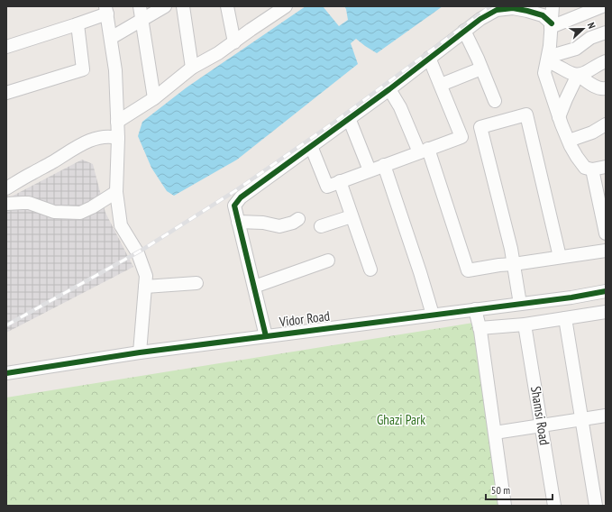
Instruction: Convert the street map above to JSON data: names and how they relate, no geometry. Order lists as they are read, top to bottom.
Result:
{
  "streets": {
    "street": ["Vidor Road", "Shamsi Road"]
  },
  "parks": ["Ghazi Park"],
  "scale_bar": "50 m",
  "north": "right"
}
